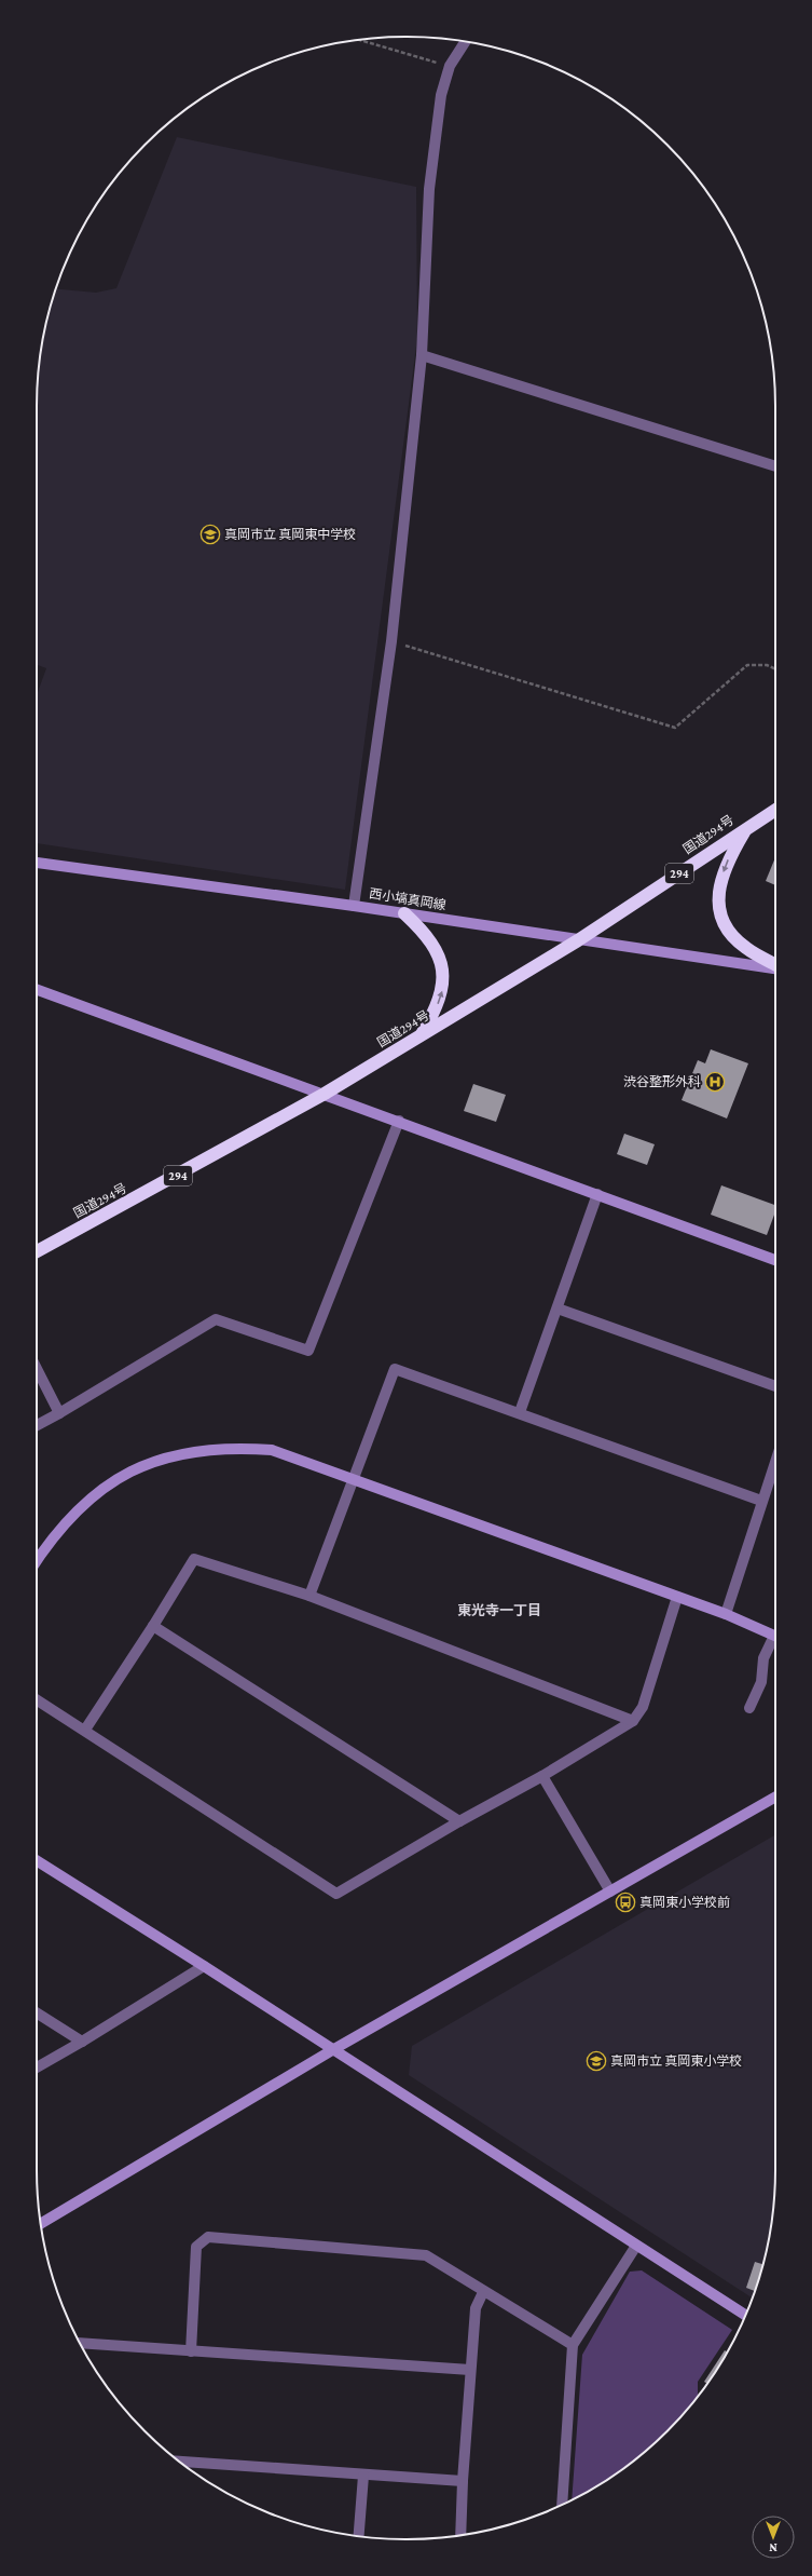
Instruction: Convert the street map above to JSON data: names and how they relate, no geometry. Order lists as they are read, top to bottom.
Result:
{
  "streets": {
    "highway": ["国道294号", "294"],
    "street": ["西小塙真岡線"]
  },
  "crossings": [
    ["国道294号", "西小塙真岡線"]
  ],
  "districts": ["東光寺一丁目"],
  "places": {
    "school or university": ["真岡市立 真岡東中学校", "真岡市立 真岡東小学校"],
    "hospital": ["渋谷整形外科"],
    "bus stop": ["真岡東小学校前"]
  },
  "north": "bottom"
}
